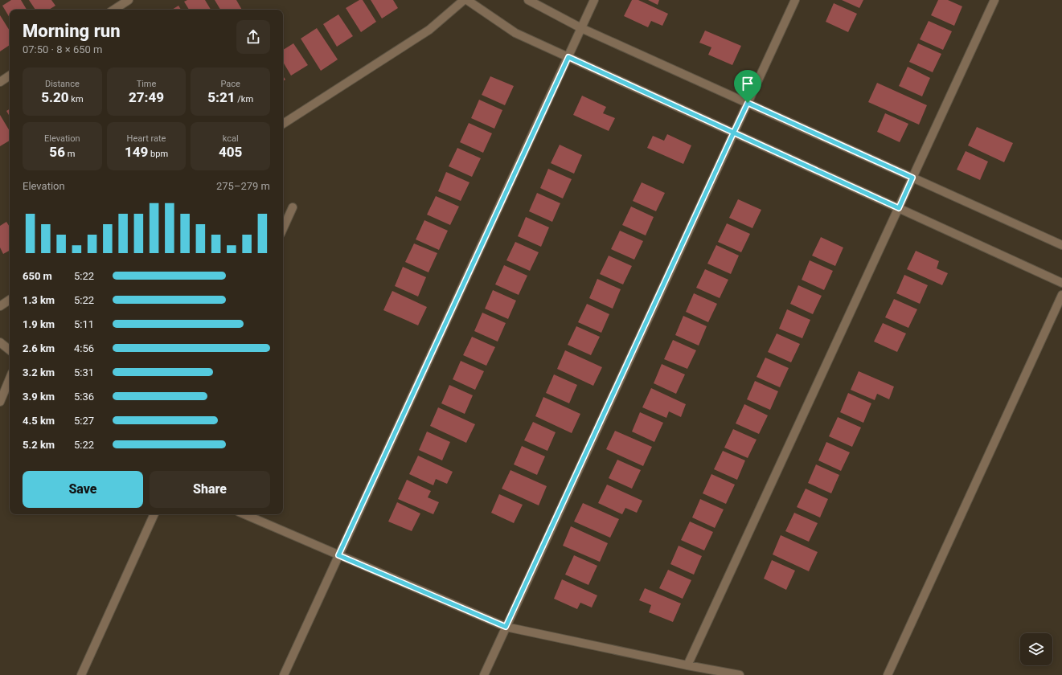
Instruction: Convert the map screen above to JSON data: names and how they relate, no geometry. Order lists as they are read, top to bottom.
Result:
{
  "page": {
    "heading": ["Morning run", "07:50 · 8 × 650 m"],
    "stats": [
      ["Distance", "5.20 km"],
      ["Time", "27:49"],
      ["Pace", "5:21 /km"],
      ["Elevation", "56 m"],
      ["Heart rate", "149 bpm"],
      ["kcal", "405"]
    ],
    "chart": ["Elevation", "275–279 m"],
    "list": [
      {
        "name": "650 m",
        "note": "5:22"
      },
      {
        "name": "1.3 km",
        "note": "5:22"
      },
      {
        "name": "1.9 km",
        "note": "5:11"
      },
      {
        "name": "2.6 km",
        "note": "4:56"
      },
      {
        "name": "3.2 km",
        "note": "5:31"
      },
      {
        "name": "3.9 km",
        "note": "5:36"
      },
      {
        "name": "4.5 km",
        "note": "5:27"
      },
      {
        "name": "5.2 km",
        "note": "5:22"
      }
    ],
    "buttons": ["Save", "Share"]
  }
}
